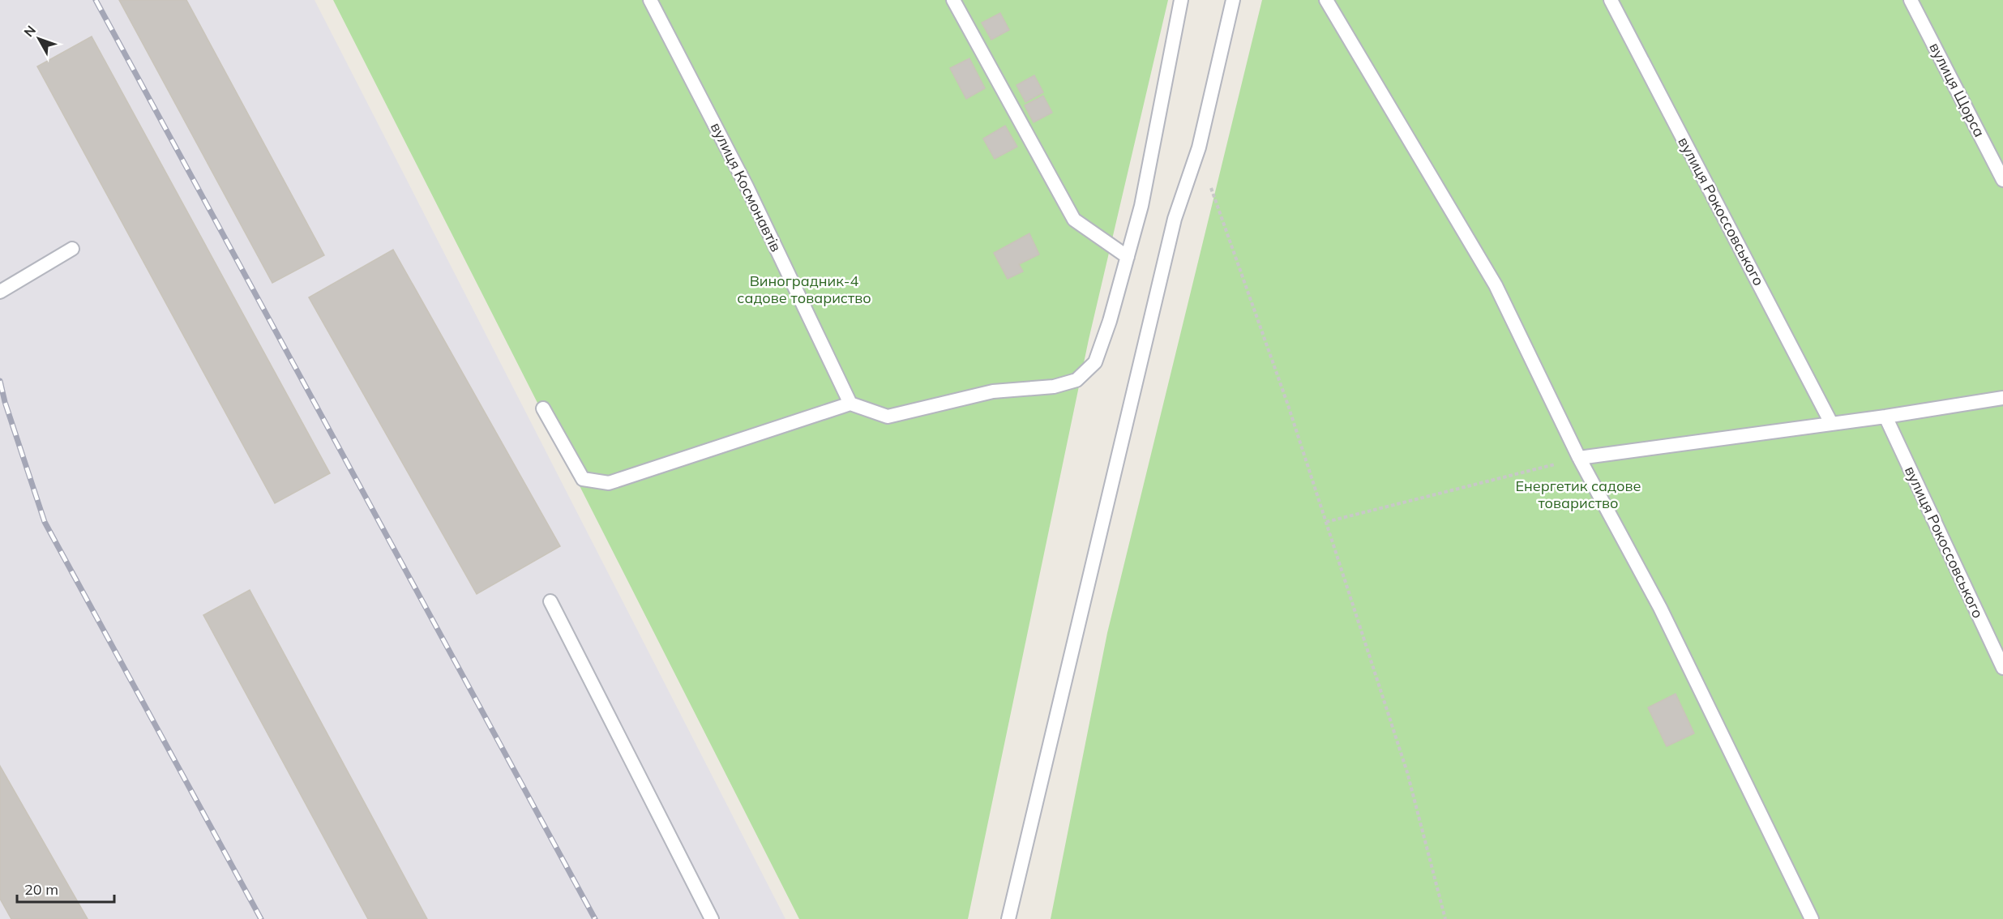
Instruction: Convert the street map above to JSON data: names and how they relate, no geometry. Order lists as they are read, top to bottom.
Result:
{
  "streets": {
    "lane": ["вулиця Щорса", "вулиця Космонавтів", "вулиця Рокоссовського"]
  },
  "parks": ["Виноградник-4 садове товариство", "Енергетик садове товариство"],
  "scale_bar": "20 m",
  "north": "top left"
}
